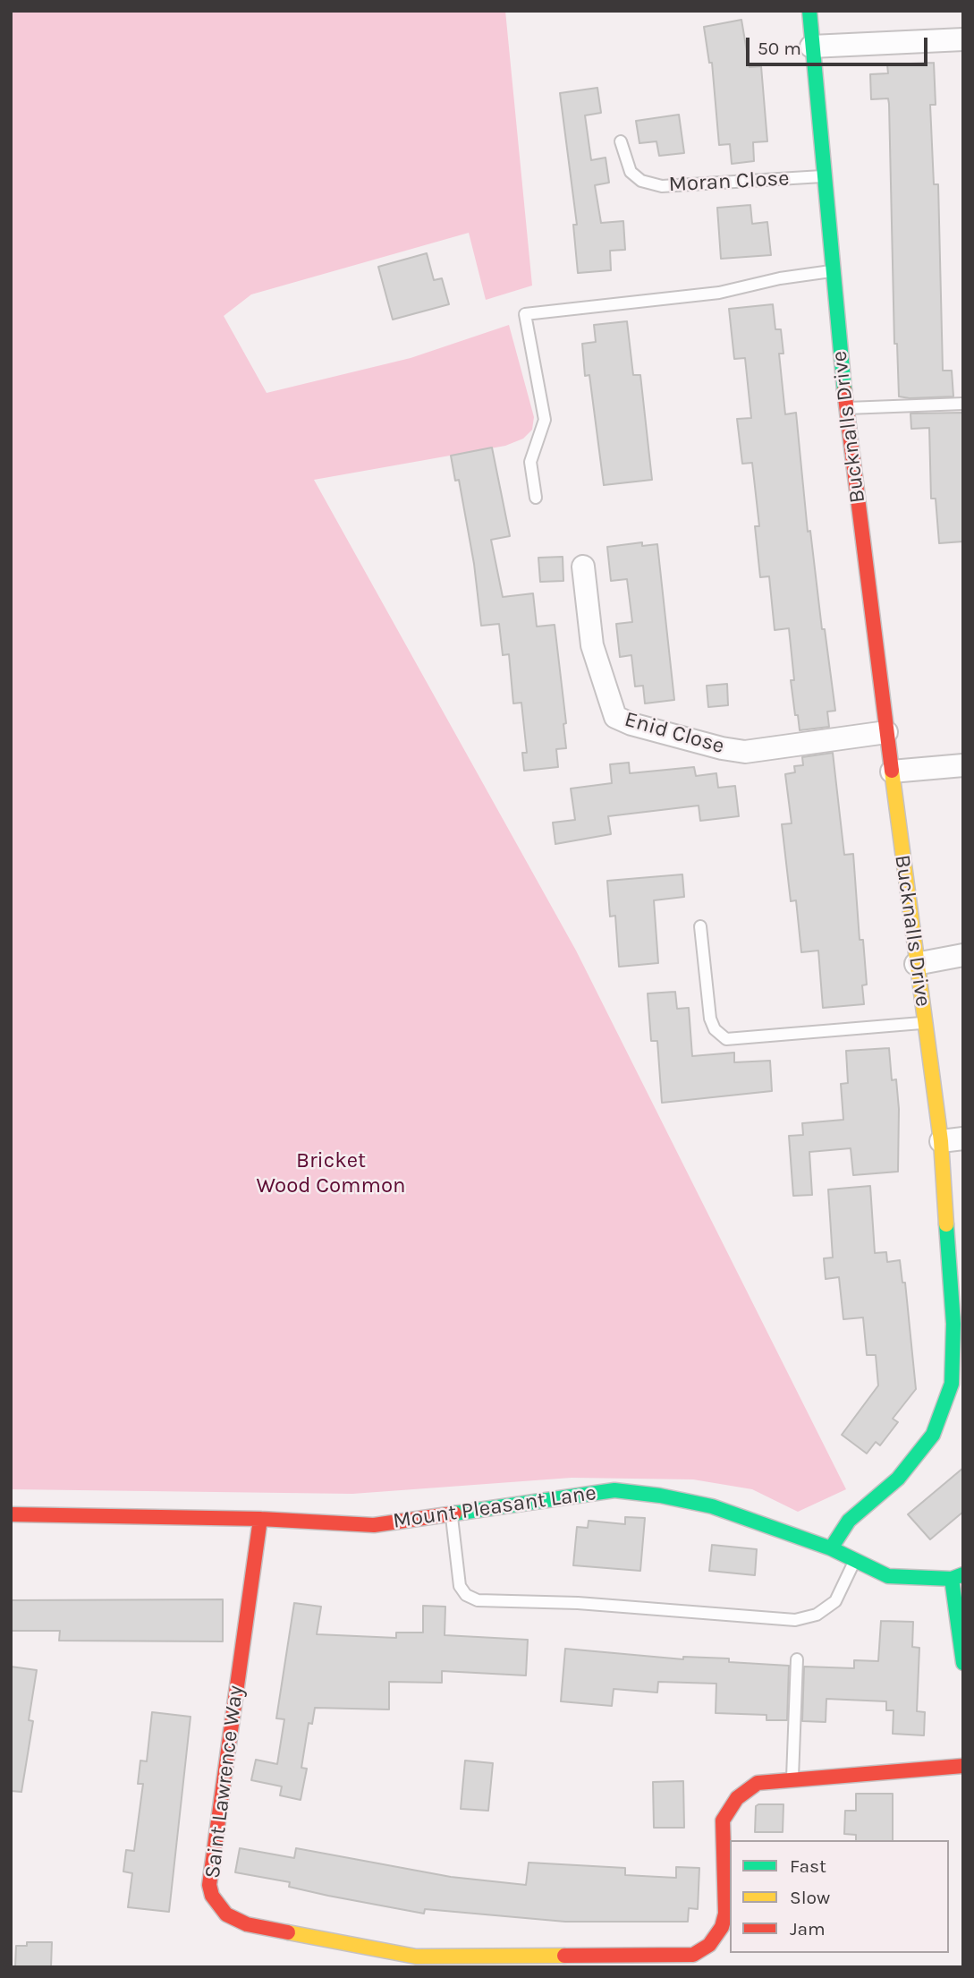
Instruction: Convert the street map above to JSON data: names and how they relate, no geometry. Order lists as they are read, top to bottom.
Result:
{
  "streets": {
    "street": [
      "Bucknalls Drive",
      "Enid Close",
      "Mount Pleasant Lane",
      "Saint Lawrence Way"
    ],
    "lane": ["Moran Close"]
  },
  "crossings": [
    ["Moran Close", "Bucknalls Drive"],
    ["Bucknalls Drive", "Enid Close"],
    ["Bucknalls Drive", "Mount Pleasant Lane"],
    ["Mount Pleasant Lane", "Saint Lawrence Way"]
  ],
  "parks": ["Bricket Wood Common"],
  "legend": ["Fast", "Slow", "Jam"],
  "scale_bar": "50 m"
}
